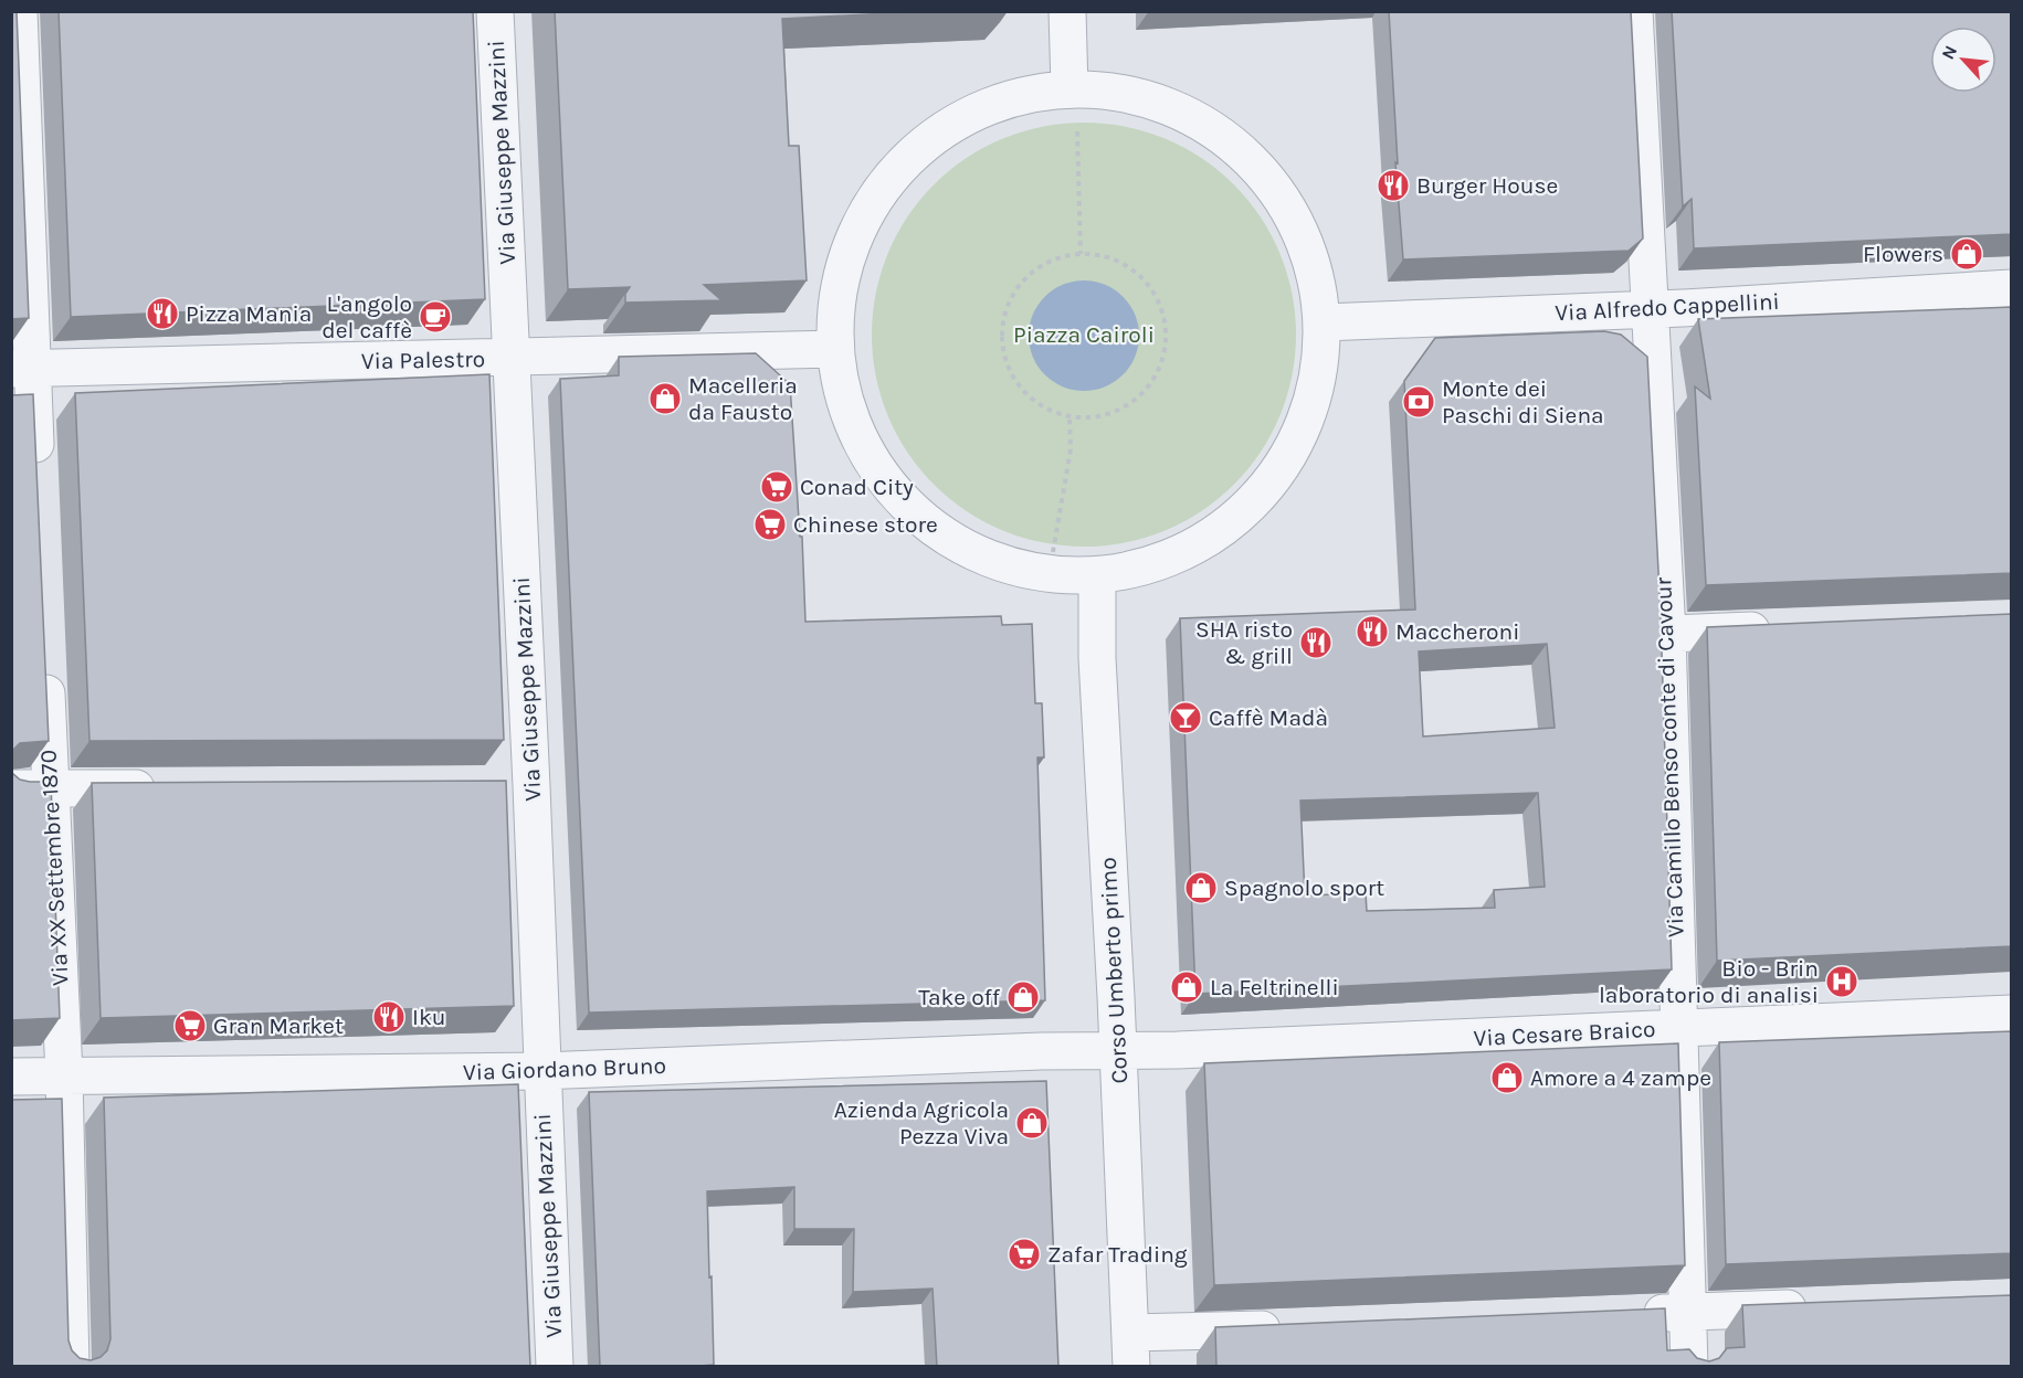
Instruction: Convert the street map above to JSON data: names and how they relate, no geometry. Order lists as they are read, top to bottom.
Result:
{
  "streets": {
    "street": [
      "Via Giuseppe Mazzini",
      "Via Alfredo Cappellini",
      "Via Palestro",
      "Via Camillo Benso conte di Cavour",
      "Via XX Settembre 1870",
      "Corso Umberto primo",
      "Via Cesare Braico",
      "Via Giordano Bruno"
    ]
  },
  "crossings": [
    ["Via Giuseppe Mazzini", "Via Palestro"],
    ["Via Giuseppe Mazzini", "Via Giordano Bruno"],
    ["Via Alfredo Cappellini", "Via Camillo Benso conte di Cavour"],
    ["Via Camillo Benso conte di Cavour", "Via Cesare Braico"],
    ["Via XX Settembre 1870", "Via Giordano Bruno"],
    ["Corso Umberto primo", "Via Cesare Braico"],
    ["Corso Umberto primo", "Via Giordano Bruno"],
    ["Via Cesare Braico", "Via Giordano Bruno"]
  ],
  "parks": ["Piazza Cairoli"],
  "places": {
    "restaurant": [
      "Burger House",
      "Pizza Mania",
      "Maccheroni",
      "SHA risto & grill",
      "Iku"
    ],
    "shop": [
      "Flowers",
      "Macelleria da Fausto",
      "Spagnolo sport",
      "La Feltrinelli",
      "Take off",
      "Amore a 4 zampe",
      "Azienda Agricola Pezza Viva"
    ],
    "cafe": ["L'angolo del caffè"],
    "bank": ["Monte dei Paschi di Siena"],
    "supermarket": [
      "Conad City",
      "Chinese store",
      "Gran Market",
      "Zafar Trading"
    ],
    "bar": ["Caffè Madà"],
    "hospital": ["Bio - Brin laboratorio di analisi"]
  },
  "north": "top left"
}
